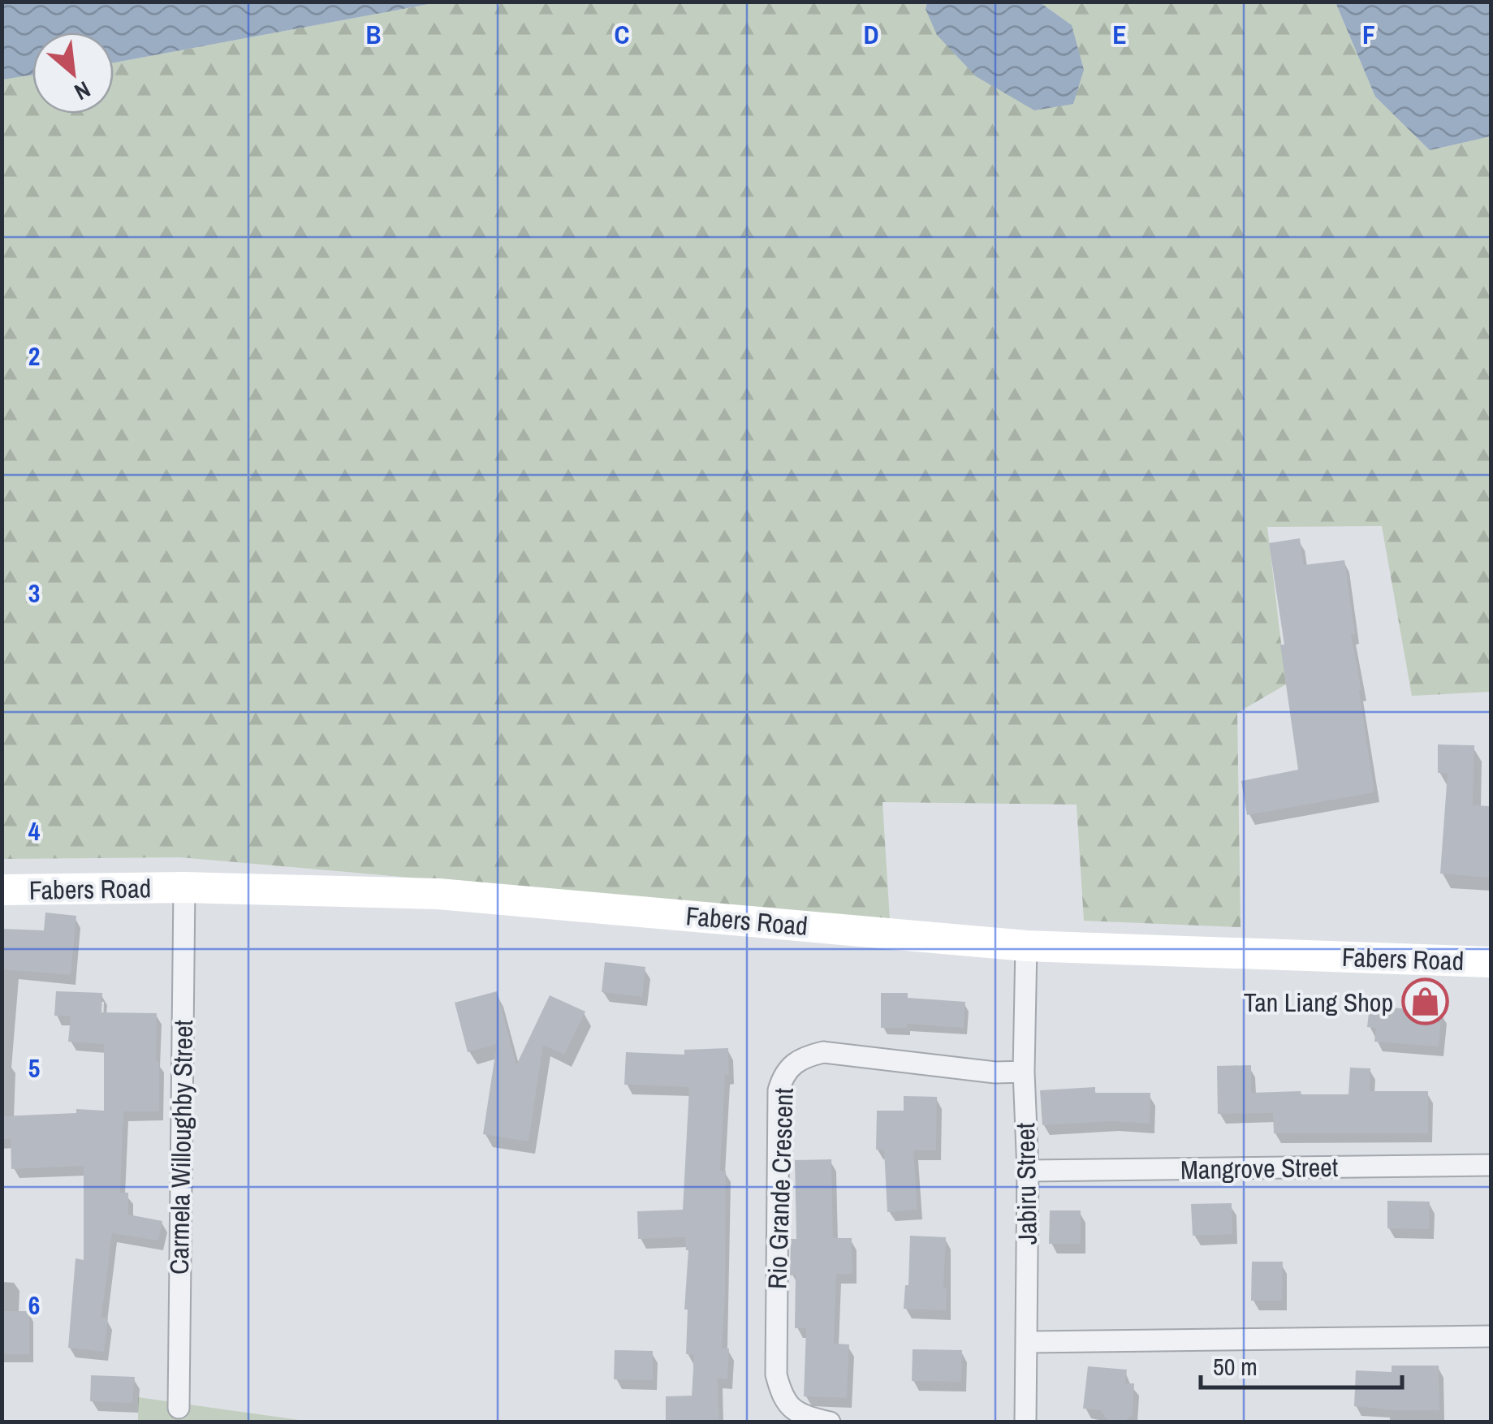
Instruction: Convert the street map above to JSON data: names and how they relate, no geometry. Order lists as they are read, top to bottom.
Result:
{
  "streets": {
    "main road": ["Fabers Road"],
    "street": [
      "Carmela Willoughby Street",
      "Mangrove Street",
      "Jabiru Street",
      "Rio Grande Crescent"
    ]
  },
  "crossings": [
    ["Fabers Road", "Carmela Willoughby Street"],
    ["Fabers Road", "Jabiru Street"],
    ["Mangrove Street", "Jabiru Street"],
    ["Jabiru Street", "Rio Grande Crescent"]
  ],
  "places": {
    "shop": ["Tan Liang Shop"]
  },
  "scale_bar": "50 m",
  "north": "bottom right",
  "grid": {
    "columns": [
      "B",
      "C",
      "D",
      "E",
      "F"
    ],
    "rows": [
      "2",
      "3",
      "4",
      "5",
      "6"
    ]
  }
}
